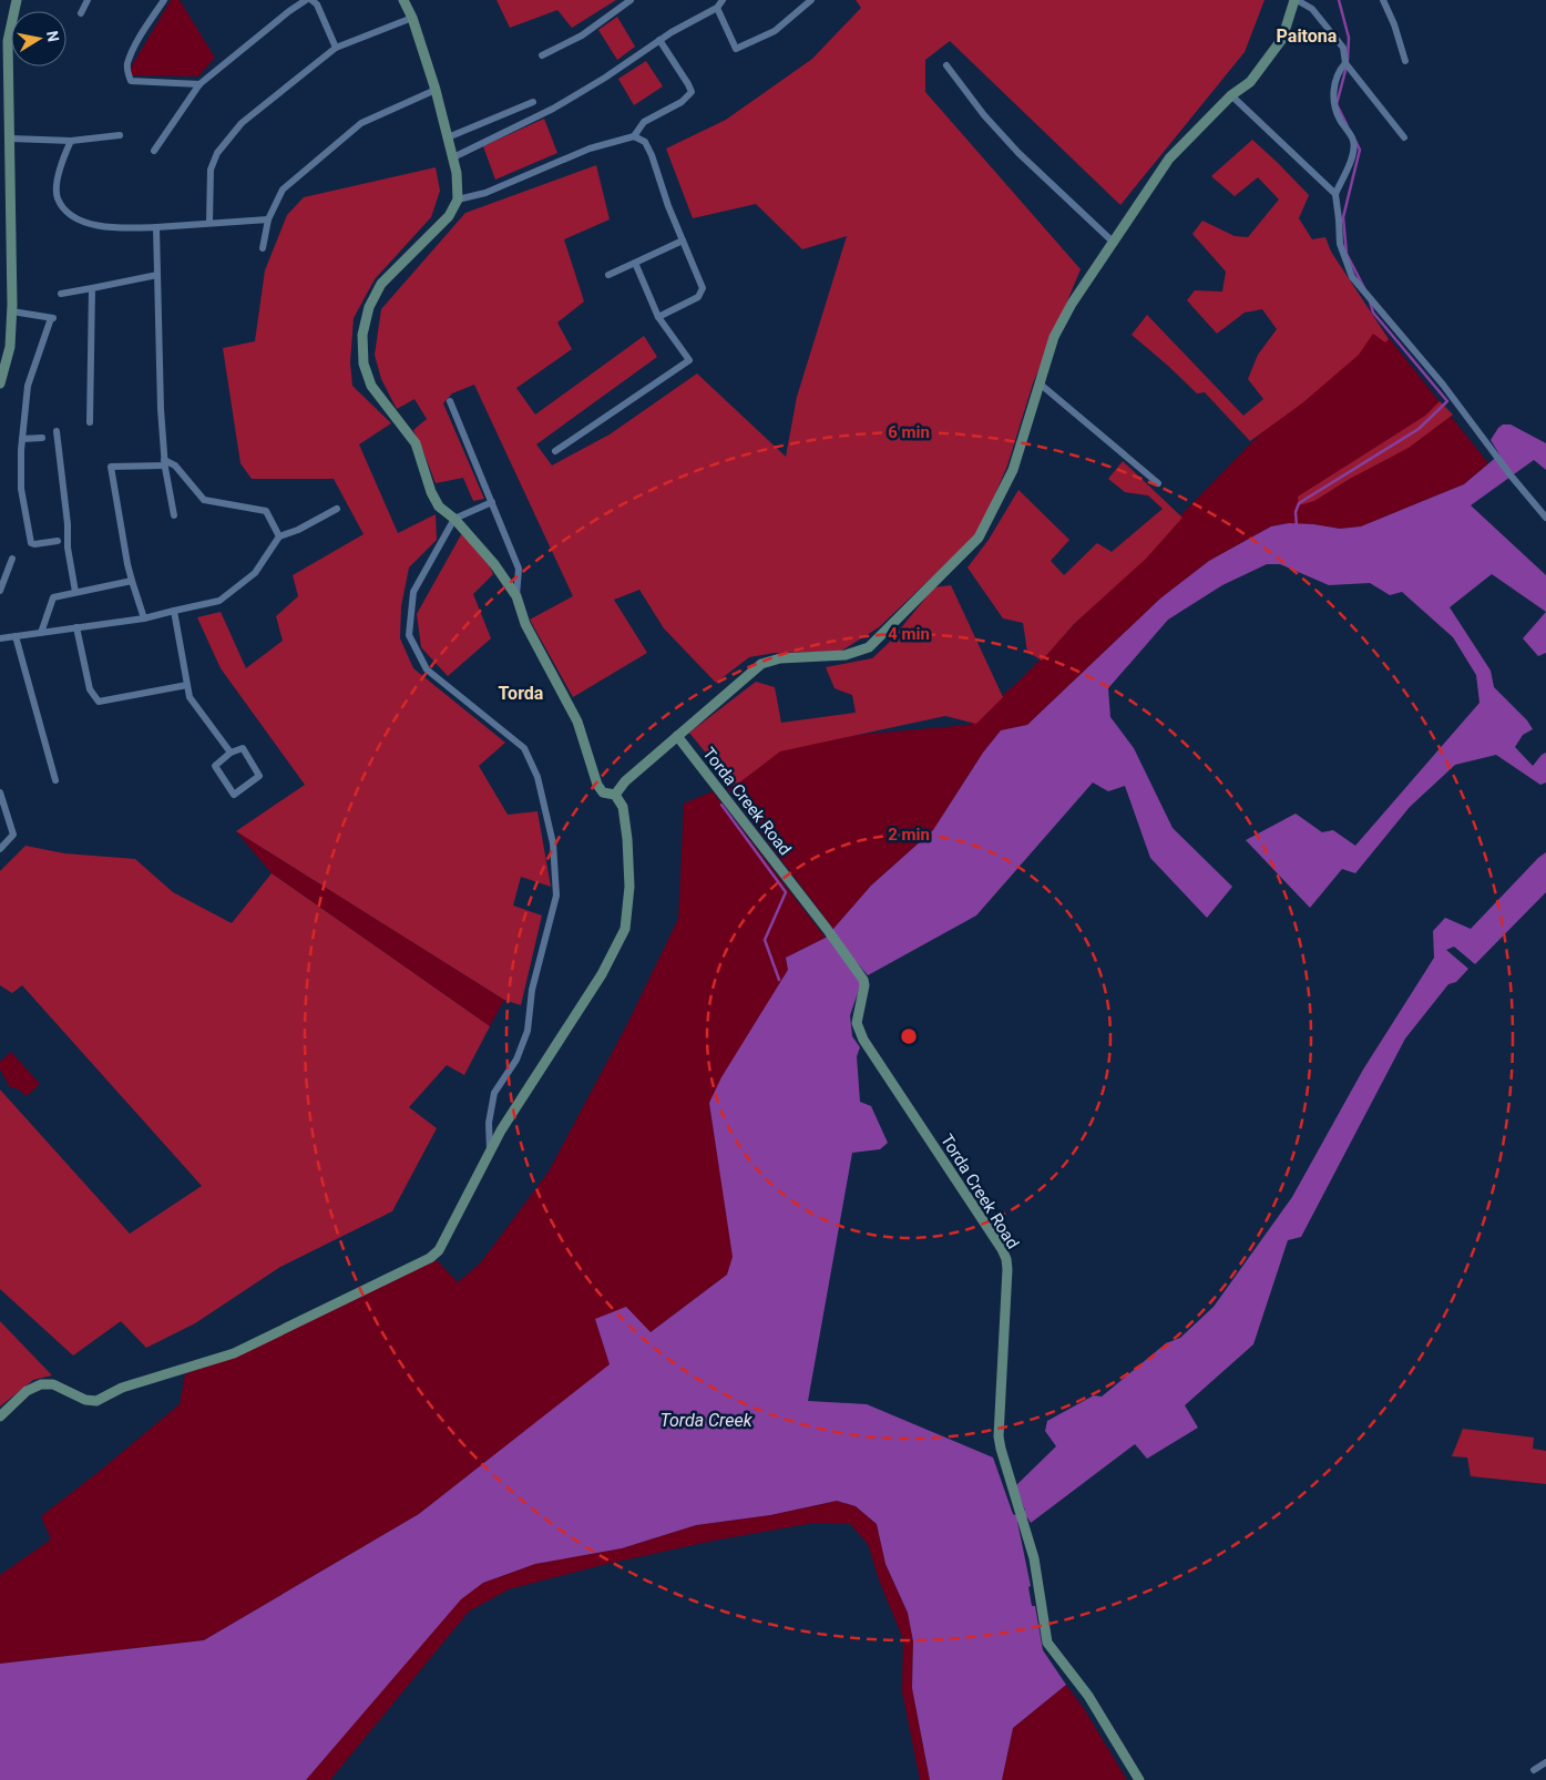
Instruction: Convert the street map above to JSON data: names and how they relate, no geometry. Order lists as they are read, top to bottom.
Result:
{
  "streets": {
    "street": ["Torda Creek Road"]
  },
  "districts": ["Paitona", "Torda"],
  "water": ["Torda Creek"],
  "north": "right",
  "rings": ["6 min", "4 min", "2 min"]
}
